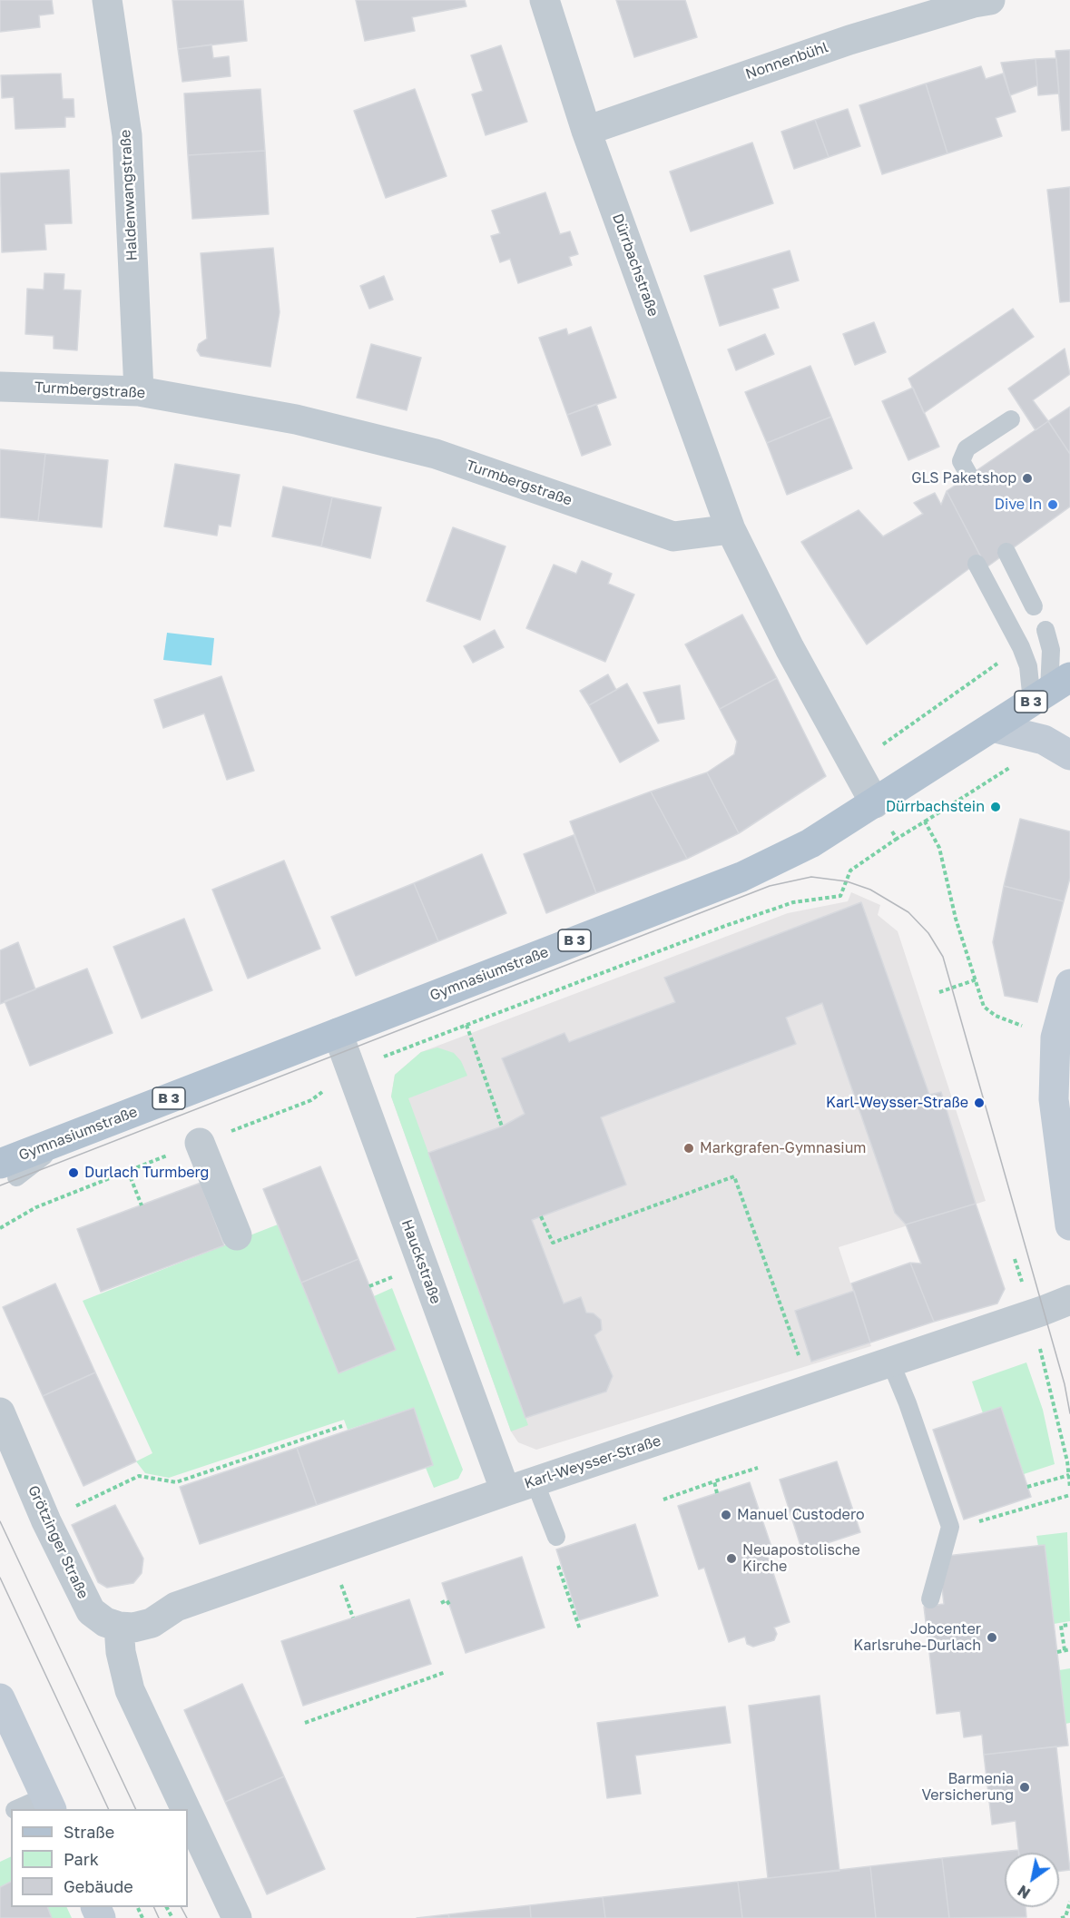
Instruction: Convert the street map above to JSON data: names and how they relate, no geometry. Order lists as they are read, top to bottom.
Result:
{
  "streets": {
    "main road": ["B 3", "Gymnasiumstraße"],
    "street": [
      "Nonnenbühl",
      "Haldenwangstraße",
      "Dürrbachstraße",
      "Turmbergstraße",
      "Hauckstraße",
      "Karl-Weysser-Straße",
      "Grötzinger Straße"
    ]
  },
  "crossings": [
    ["Nonnenbühl", "Dürrbachstraße"],
    ["Haldenwangstraße", "Turmbergstraße"],
    ["Dürrbachstraße", "Turmbergstraße"],
    ["Gymnasiumstraße", "Hauckstraße"],
    ["Hauckstraße", "Karl-Weysser-Straße"],
    ["Karl-Weysser-Straße", "Grötzinger Straße"]
  ],
  "places": [
    "GLS Paketshop",
    "Dive In",
    "Dürrbachstein",
    "Karl-Weysser-Straße",
    "Markgrafen-Gymnasium",
    "Durlach Turmberg",
    "Manuel Custodero",
    "Neuapostolische Kirche",
    "Jobcenter Karlsruhe-Durlach",
    "Barmenia Versicherung"
  ],
  "legend": ["Straße", "Park", "Gebäude"],
  "north": "bottom left"
}
